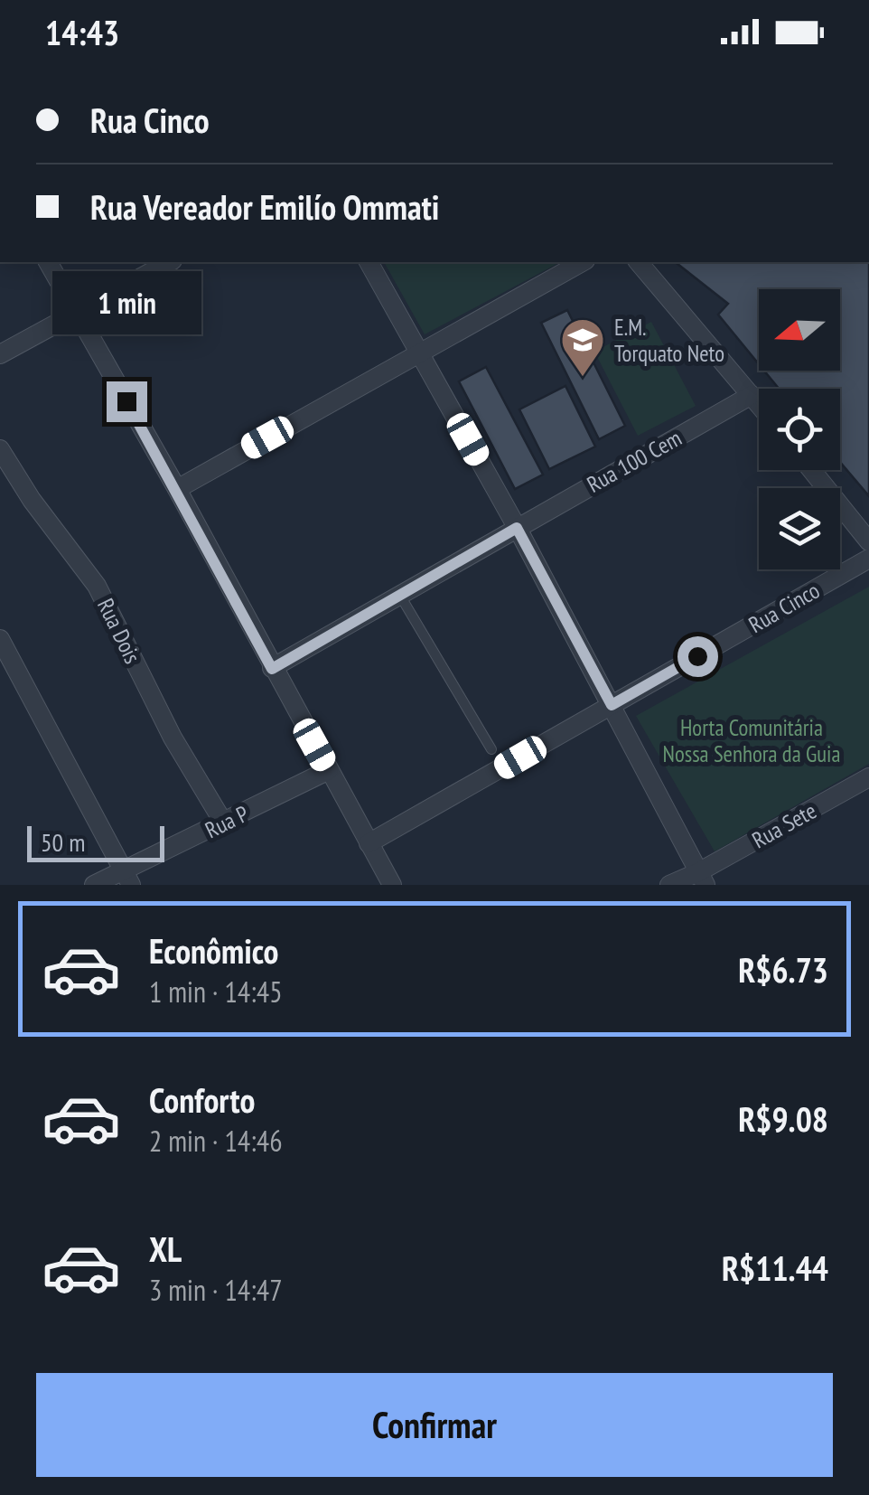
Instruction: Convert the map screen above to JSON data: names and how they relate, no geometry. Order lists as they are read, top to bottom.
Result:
{
  "streets": {
    "street": [
      "Rua 100 Cem",
      "Rua Cinco",
      "Rua Dois",
      "Rua P",
      "Rua Sete"
    ]
  },
  "crossings": [
    ["Rua Dois", "Rua P"]
  ],
  "parks": ["Horta Comunitária Nossa Senhora da Guia"],
  "places": {
    "school or university": ["E.M. Torquato Neto"]
  },
  "scale_bar": "50 m",
  "north": "left",
  "page": {
    "status": "14:43",
    "banner": ["Rua Cinco", "Rua Vereador Emilío Ommati"],
    "bubble": "1 min",
    "scale": "50 m",
    "list": [
      {
        "name": "Econômico",
        "note": "1 min · 14:45",
        "value": "R$6.73"
      },
      {
        "name": "Conforto",
        "note": "2 min · 14:46",
        "value": "R$9.08"
      },
      {
        "name": "XL",
        "note": "3 min · 14:47",
        "value": "R$11.44"
      }
    ],
    "buttons": "Confirmar"
  }
}
